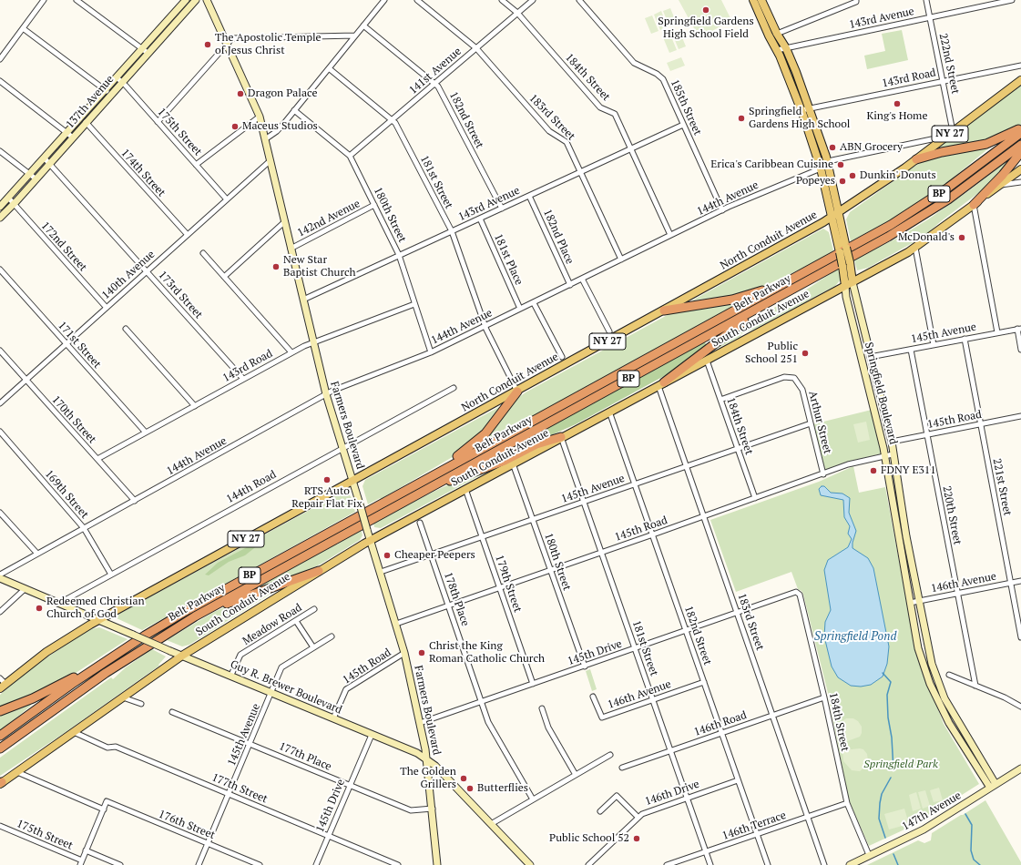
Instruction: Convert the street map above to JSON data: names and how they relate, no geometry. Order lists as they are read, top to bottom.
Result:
{
  "streets": {
    "highway": ["BP", "Belt Parkway"],
    "main road": [
      "NY 27",
      "North Conduit Avenue",
      "South Conduit Avenue",
      "Springfield Boulevard"
    ],
    "street": [
      "143rd Avenue",
      "222nd Street",
      "141st Avenue",
      "184th Street",
      "143rd Road",
      "137th Avenue",
      "185th Street",
      "183rd Street",
      "182nd Street",
      "175th Street",
      "174th Street",
      "181st Street",
      "144th Avenue",
      "180th Street",
      "142nd Avenue",
      "182nd Place",
      "172nd Street",
      "181st Place",
      "140th Avenue",
      "173rd Street",
      "145th Avenue",
      "171st Street",
      "170th Street",
      "145th Road",
      "Arthur Street",
      "Farmers Boulevard",
      "144th Road",
      "221st Street",
      "169th Street",
      "220th Street",
      "146th Avenue",
      "179th Street",
      "178th Place",
      "Meadow Road",
      "145th Drive",
      "Guy R. Brewer Boulevard",
      "146th Road",
      "177th Place",
      "177th Street",
      "146th Drive",
      "147th Avenue",
      "176th Street",
      "146th Terrace"
    ]
  },
  "crossings": [
    ["143rd Avenue", "222nd Street"],
    ["143rd Avenue", "184th Street"],
    ["143rd Avenue", "185th Street"],
    ["143rd Avenue", "183rd Street"],
    ["143rd Avenue", "182nd Street"],
    ["143rd Avenue", "181st Street"],
    ["143rd Avenue", "180th Street"],
    ["143rd Avenue", "182nd Place"],
    ["143rd Avenue", "181st Place"],
    ["143rd Avenue", "Springfield Boulevard"],
    ["143rd Avenue", "Farmers Boulevard"],
    ["222nd Street", "143rd Road"],
    ["222nd Street", "North Conduit Avenue"],
    ["141st Avenue", "184th Street"],
    ["141st Avenue", "183rd Street"],
    ["141st Avenue", "182nd Street"],
    ["141st Avenue", "181st Street"],
    ["141st Avenue", "180th Street"],
    ["184th Street", "144th Avenue"],
    ["184th Street", "South Conduit Avenue"],
    ["184th Street", "145th Avenue"],
    ["184th Street", "145th Road"],
    ["184th Street", "Arthur Street"],
    ["184th Street", "145th Drive"],
    ["184th Street", "146th Road"],
    ["184th Street", "147th Avenue"],
    ["184th Street", "146th Terrace"],
    ["143rd Road", "180th Street"],
    ["143rd Road", "173rd Street"],
    ["143rd Road", "171st Street"],
    ["143rd Road", "Springfield Boulevard"],
    ["143rd Road", "170th Street"],
    ["143rd Road", "Farmers Boulevard"],
    ["137th Avenue", "175th Street"],
    ["137th Avenue", "174th Street"],
    ["137th Avenue", "172nd Street"],
    ["137th Avenue", "173rd Street"],
    ["185th Street", "144th Avenue"],
    ["183rd Street", "144th Avenue"],
    ["183rd Street", "South Conduit Avenue"],
    ["183rd Street", "145th Avenue"],
    ["183rd Street", "145th Road"],
    ["183rd Street", "145th Drive"],
    ["183rd Street", "146th Road"],
    ["183rd Street", "146th Terrace"],
    ["182nd Street", "South Conduit Avenue"],
    ["182nd Street", "145th Avenue"],
    ["182nd Street", "145th Road"],
    ["182nd Street", "146th Avenue"],
    ["182nd Street", "145th Drive"],
    ["182nd Street", "146th Road"],
    ["182nd Street", "146th Drive"],
    ["182nd Street", "146th Terrace"],
    ["175th Street", "140th Avenue"],
    ["174th Street", "140th Avenue"],
    ["181st Street", "144th Avenue"],
    ["181st Street", "North Conduit Avenue"],
    ["181st Street", "South Conduit Avenue"],
    ["181st Street", "145th Avenue"],
    ["181st Street", "145th Road"],
    ["181st Street", "146th Avenue"],
    ["181st Street", "145th Drive"],
    ["181st Street", "146th Road"],
    ["181st Street", "146th Drive"],
    ["181st Street", "146th Terrace"],
    ["144th Avenue", "180th Street"],
    ["144th Avenue", "182nd Place"],
    ["144th Avenue", "181st Place"],
    ["144th Avenue", "Springfield Boulevard"],
    ["144th Avenue", "170th Street"],
    ["144th Avenue", "Farmers Boulevard"],
    ["144th Avenue", "169th Street"],
    ["180th Street", "142nd Avenue"],
    ["180th Street", "South Conduit Avenue"],
    ["180th Street", "145th Avenue"],
    ["180th Street", "145th Road"],
    ["180th Street", "145th Drive"],
    ["142nd Avenue", "Farmers Boulevard"],
    ["North Conduit Avenue", "Springfield Boulevard"],
    ["North Conduit Avenue", "Farmers Boulevard"],
    ["North Conduit Avenue", "Guy R. Brewer Boulevard"],
    ["172nd Street", "140th Avenue"],
    ["140th Avenue", "173rd Street"],
    ["140th Avenue", "171st Street"],
    ["140th Avenue", "170th Street"],
    ["140th Avenue", "Farmers Boulevard"],
    ["South Conduit Avenue", "Springfield Boulevard"],
    ["South Conduit Avenue", "Farmers Boulevard"],
    ["South Conduit Avenue", "179th Street"],
    ["South Conduit Avenue", "Guy R. Brewer Boulevard"],
    ["South Conduit Avenue", "177th Street"],
    ["145th Avenue", "Springfield Boulevard"],
    ["145th Avenue", "Arthur Street"],
    ["145th Avenue", "Farmers Boulevard"],
    ["145th Avenue", "221st Street"],
    ["145th Avenue", "220th Street"],
    ["145th Avenue", "179th Street"],
    ["145th Avenue", "178th Place"],
    ["145th Avenue", "Guy R. Brewer Boulevard"],
    ["145th Avenue", "177th Place"],
    ["145th Avenue", "177th Street"],
    ["145th Avenue", "176th Street"],
    ["Springfield Boulevard", "145th Road"],
    ["Springfield Boulevard", "146th Avenue"],
    ["Springfield Boulevard", "147th Avenue"],
    ["145th Road", "Arthur Street"],
    ["145th Road", "Farmers Boulevard"],
    ["145th Road", "221st Street"],
    ["145th Road", "220th Street"],
    ["145th Road", "179th Street"],
    ["145th Road", "178th Place"],
    ["145th Road", "Guy R. Brewer Boulevard"],
    ["Farmers Boulevard", "144th Road"],
    ["Farmers Boulevard", "145th Drive"],
    ["Farmers Boulevard", "Guy R. Brewer Boulevard"],
    ["Farmers Boulevard", "177th Place"],
    ["144th Road", "169th Street"],
    ["144th Road", "Guy R. Brewer Boulevard"],
    ["221st Street", "146th Avenue"],
    ["220th Street", "146th Avenue"],
    ["179th Street", "145th Drive"],
    ["178th Place", "145th Drive"],
    ["Meadow Road", "Guy R. Brewer Boulevard"],
    ["145th Drive", "Guy R. Brewer Boulevard"],
    ["145th Drive", "177th Place"],
    ["145th Drive", "177th Street"]
  ],
  "water": ["Springfield Pond"],
  "parks": ["Springfield Park"],
  "places": [
    "Springfield Gardens High School Field",
    "The Apostolic Temple of Jesus Christ",
    "Dragon Palace",
    "King's Home",
    "Springfield Gardens High School",
    "Maceus Studios",
    "ABN Grocery",
    "Erica's Caribbean Cuisine",
    "Dunkin' Donuts",
    "Popeyes",
    "McDonald's",
    "New Star Baptist Church",
    "Public School 251",
    "FDNY E311",
    "RTS Auto Repair Flat Fix",
    "Cheaper Peepers",
    "Redeemed Christian Church of God",
    "Christ the King Roman Catholic Church",
    "The Golden Grillers",
    "Butterflies",
    "Public School 52"
  ]
}
